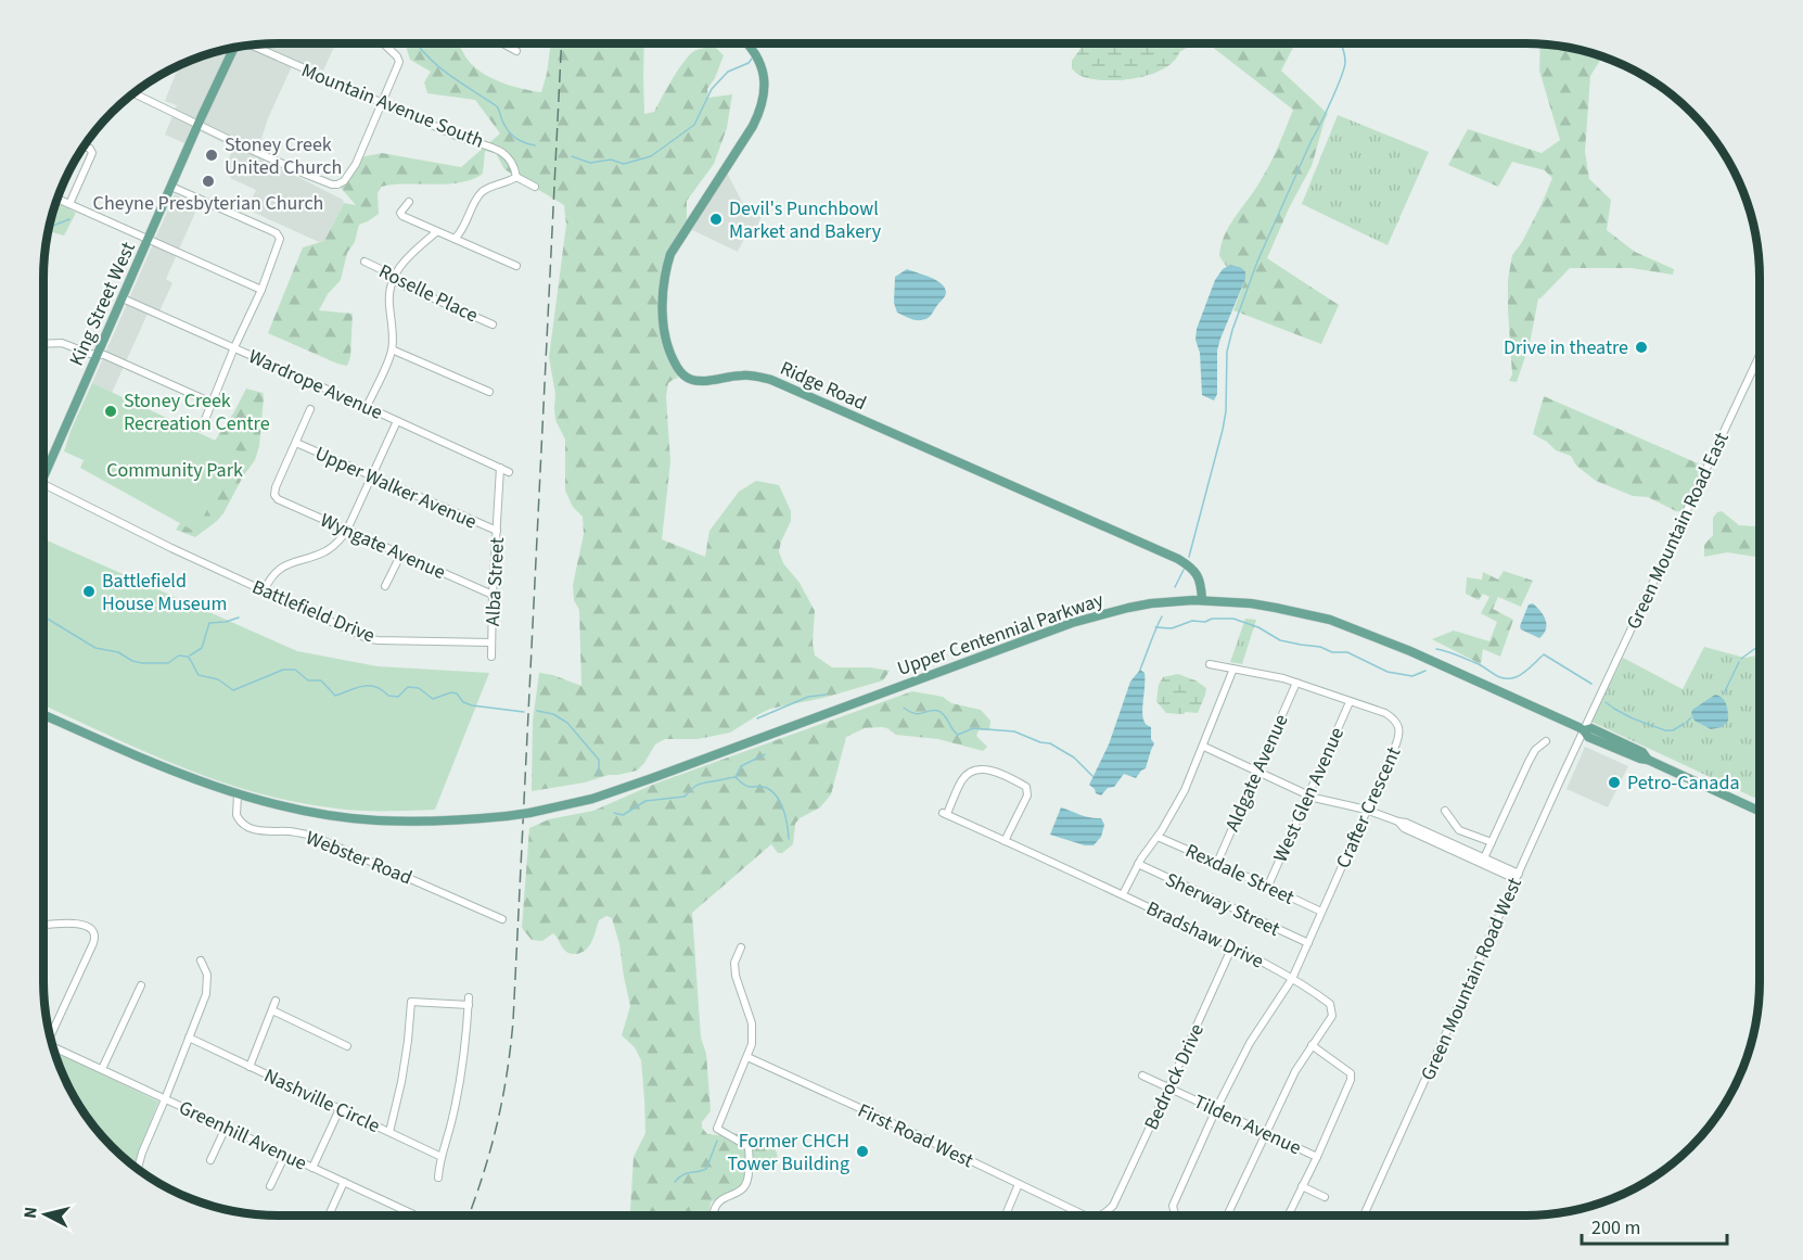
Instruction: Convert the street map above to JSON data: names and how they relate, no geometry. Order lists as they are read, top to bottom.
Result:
{
  "streets": {
    "main road": ["King Street West", "Ridge Road", "Upper Centennial Parkway"],
    "street": [
      "Mountain Avenue South",
      "Roselle Place",
      "Wardrope Avenue",
      "Upper Walker Avenue",
      "Green Mountain Road East",
      "Wyngate Avenue",
      "Alba Street",
      "Battlefield Drive",
      "Aldgate Avenue",
      "West Glen Avenue",
      "Crafter Crescent",
      "Webster Road",
      "Rexdale Street",
      "Sherway Street",
      "Bradshaw Drive",
      "Green Mountain Road West",
      "Bedrock Drive",
      "Nashville Circle",
      "Tilden Avenue",
      "Greenhill Avenue",
      "First Road West"
    ]
  },
  "crossings": [
    ["King Street West", "Wardrope Avenue"],
    ["Wardrope Avenue", "Alba Street"],
    ["Ridge Road", "Upper Centennial Parkway"],
    ["Upper Walker Avenue", "Wyngate Avenue"],
    ["Upper Walker Avenue", "Alba Street"],
    ["Green Mountain Road East", "Upper Centennial Parkway"],
    ["Green Mountain Road East", "Green Mountain Road West"],
    ["Wyngate Avenue", "Alba Street"],
    ["Alba Street", "Battlefield Drive"],
    ["Upper Centennial Parkway", "Webster Road"],
    ["Upper Centennial Parkway", "Green Mountain Road West"],
    ["Aldgate Avenue", "Crafter Crescent"],
    ["Aldgate Avenue", "Rexdale Street"],
    ["West Glen Avenue", "Crafter Crescent"],
    ["West Glen Avenue", "Rexdale Street"],
    ["Crafter Crescent", "Rexdale Street"],
    ["Crafter Crescent", "Sherway Street"],
    ["Crafter Crescent", "Bradshaw Drive"],
    ["Crafter Crescent", "Tilden Avenue"],
    ["Bradshaw Drive", "Bedrock Drive"],
    ["Bradshaw Drive", "Tilden Avenue"],
    ["Bedrock Drive", "Tilden Avenue"],
    ["Bedrock Drive", "First Road West"]
  ],
  "parks": ["Community Park"],
  "places": [
    "Stoney Creek United Church",
    "Cheyne Presbyterian Church",
    "Devil's Punchbowl Market and Bakery",
    "Drive in theatre",
    "Stoney Creek Recreation Centre",
    "Battlefield House Museum",
    "Petro-Canada",
    "Former CHCH Tower Building"
  ],
  "scale_bar": "200 m",
  "north": "left"
}
